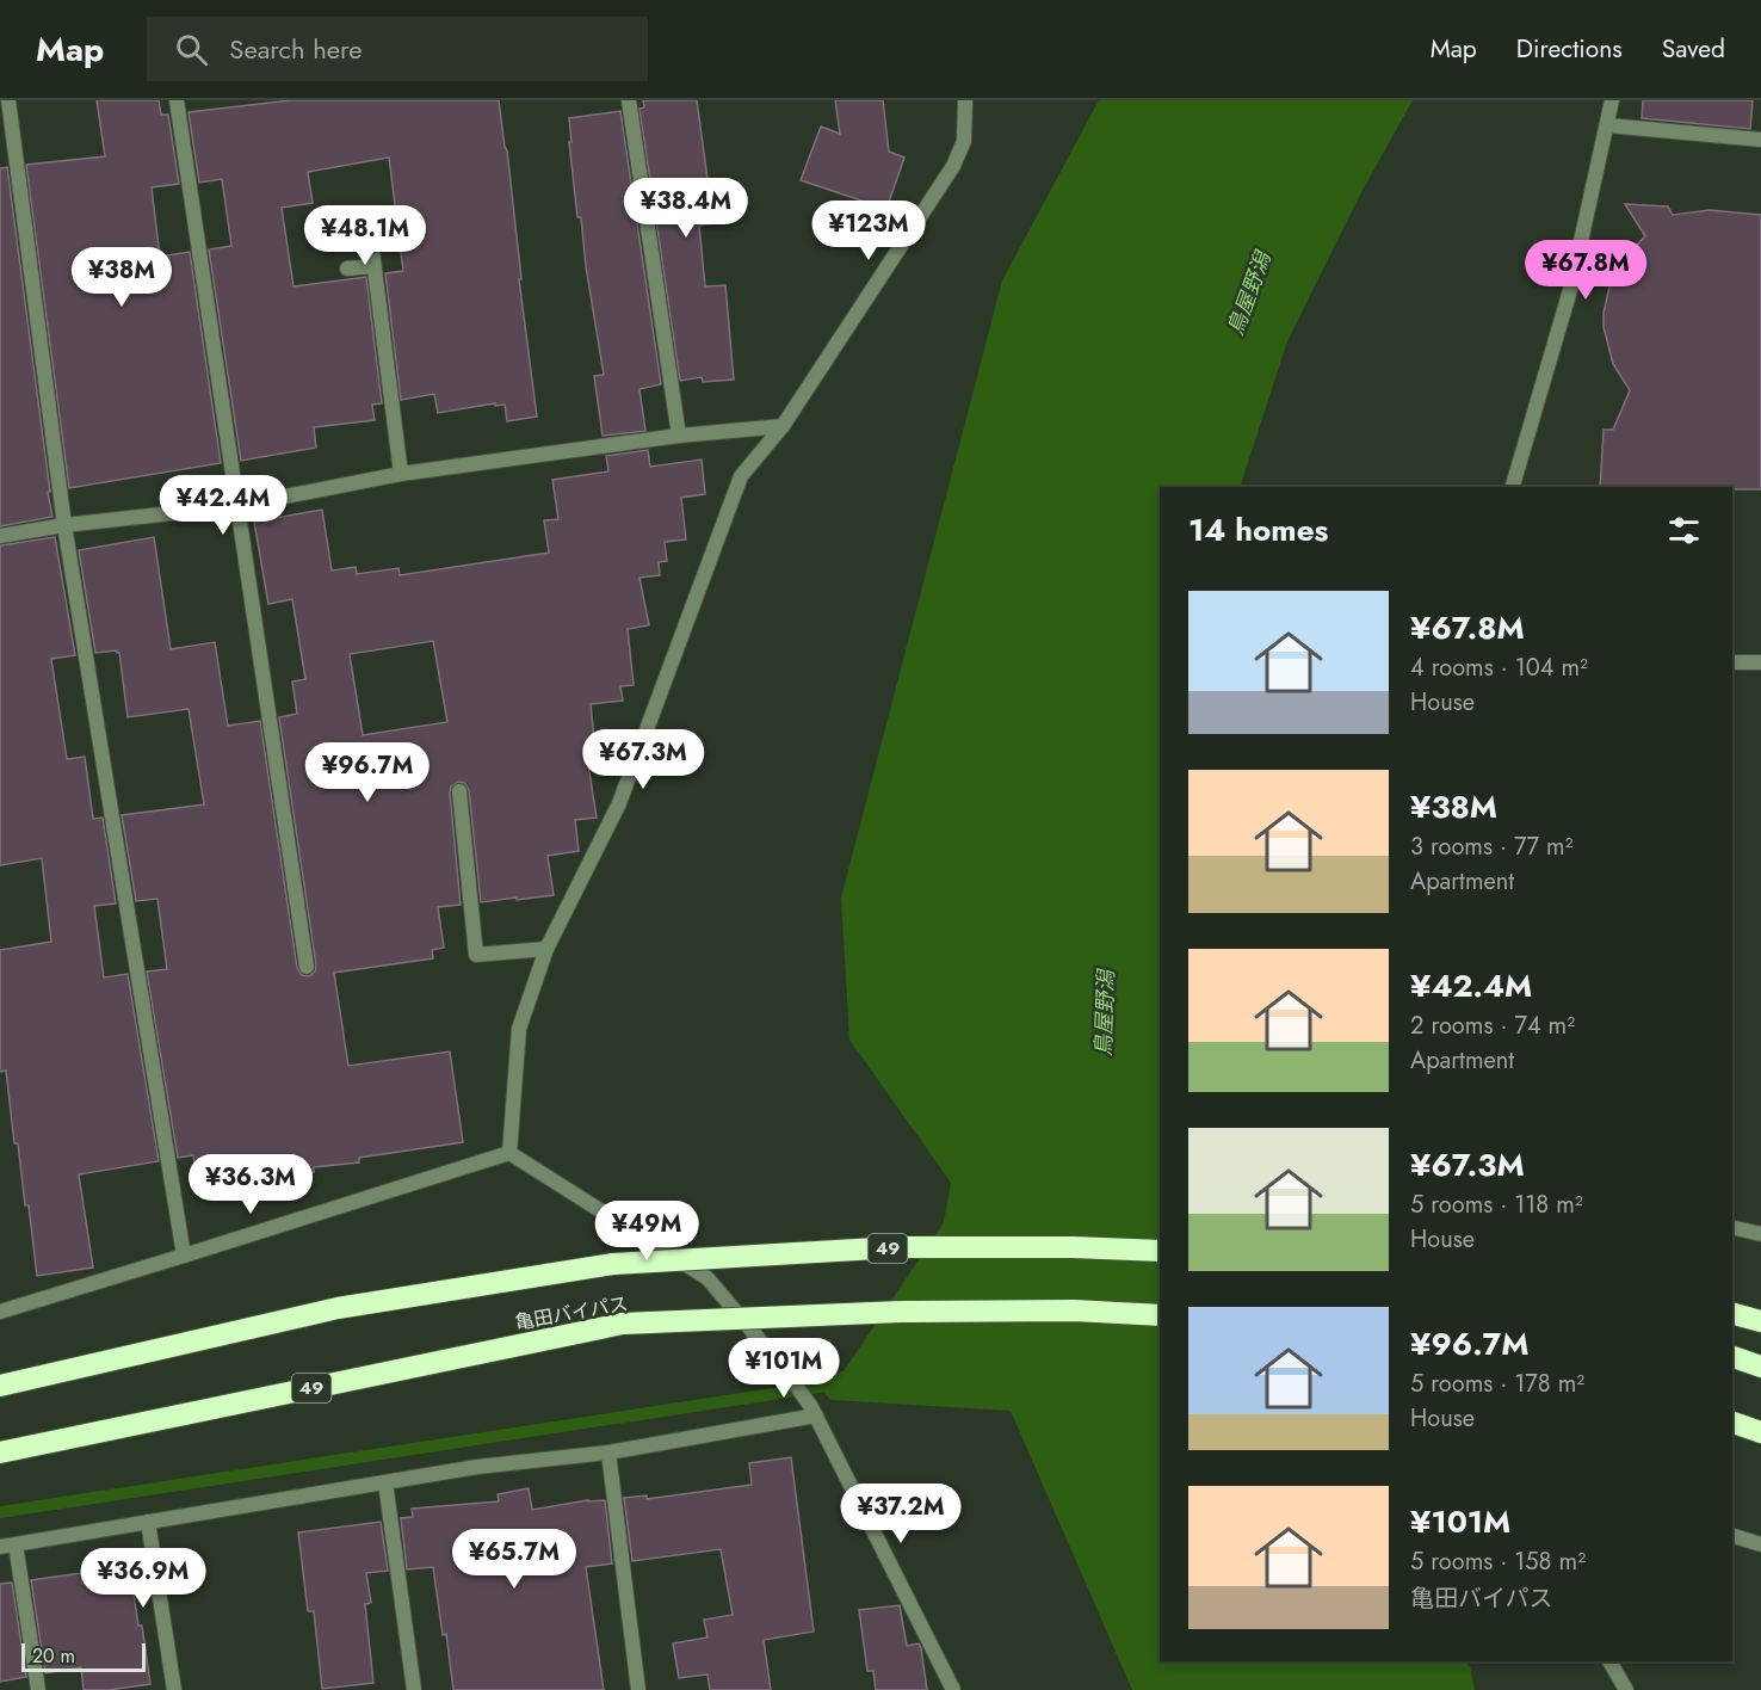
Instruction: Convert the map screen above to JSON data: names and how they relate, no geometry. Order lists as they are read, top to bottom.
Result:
{
  "streets": {
    "highway": ["49", "亀田バイパス"]
  },
  "water": ["鳥屋野潟"],
  "scale_bar": "20 m",
  "page": {
    "header": "Map",
    "search": "Search here",
    "nav": ["Map", "Directions", "Saved"],
    "price": [
      "¥38.4M",
      "¥123M",
      "¥48.1M",
      "¥67.8M",
      "¥38M",
      "¥42.4M",
      "¥67.3M",
      "¥96.7M",
      "¥36.3M",
      "¥49M",
      "¥101M",
      "¥37.2M",
      "¥65.7M",
      "¥36.9M"
    ],
    "heading": "14 homes",
    "list": [
      {
        "name": "¥67.8M",
        "note": "4 rooms · 104 m² · House"
      },
      {
        "name": "¥38M",
        "note": "3 rooms · 77 m² · Apartment"
      },
      {
        "name": "¥42.4M",
        "note": "2 rooms · 74 m² · Apartment"
      },
      {
        "name": "¥67.3M",
        "note": "5 rooms · 118 m² · House"
      },
      {
        "name": "¥96.7M",
        "note": "5 rooms · 178 m² · House"
      },
      {
        "name": "¥101M",
        "note": "5 rooms · 158 m² · 亀田バイパス"
      }
    ],
    "scale": "20 m"
  }
}
